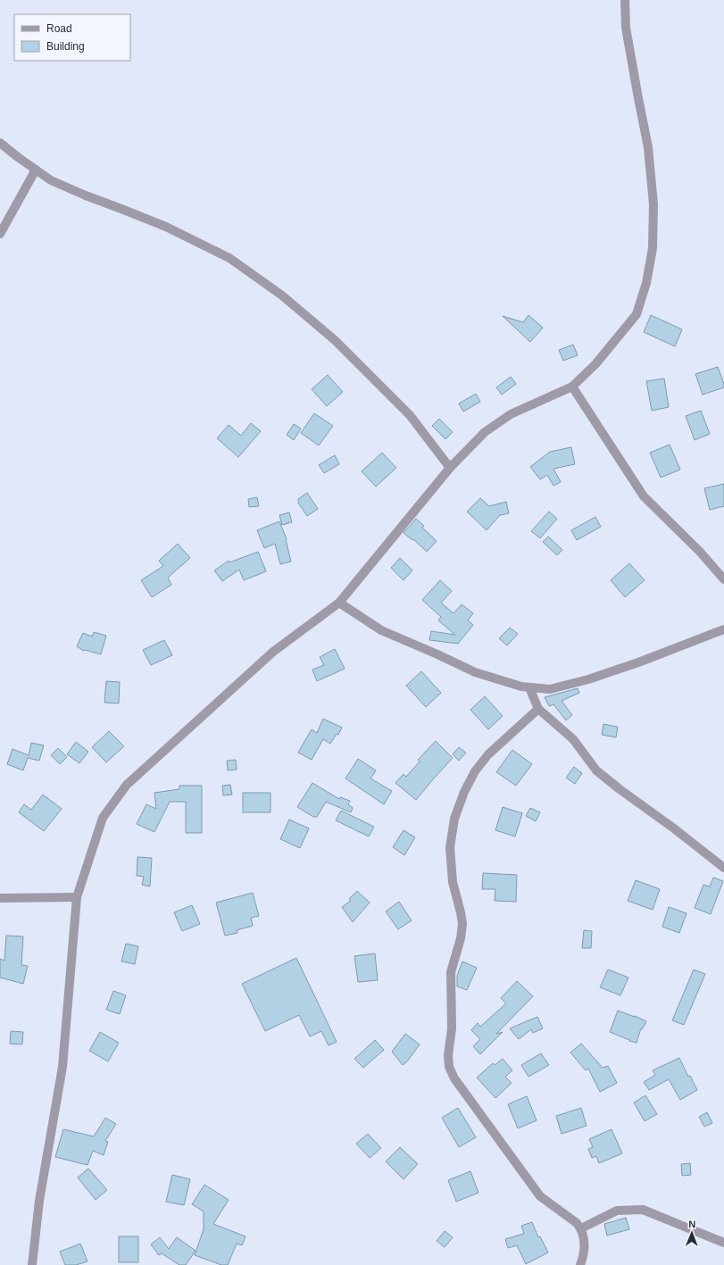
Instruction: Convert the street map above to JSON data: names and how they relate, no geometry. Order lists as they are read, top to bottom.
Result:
{
  "legend": ["Road", "Building"],
  "north": "top"
}
